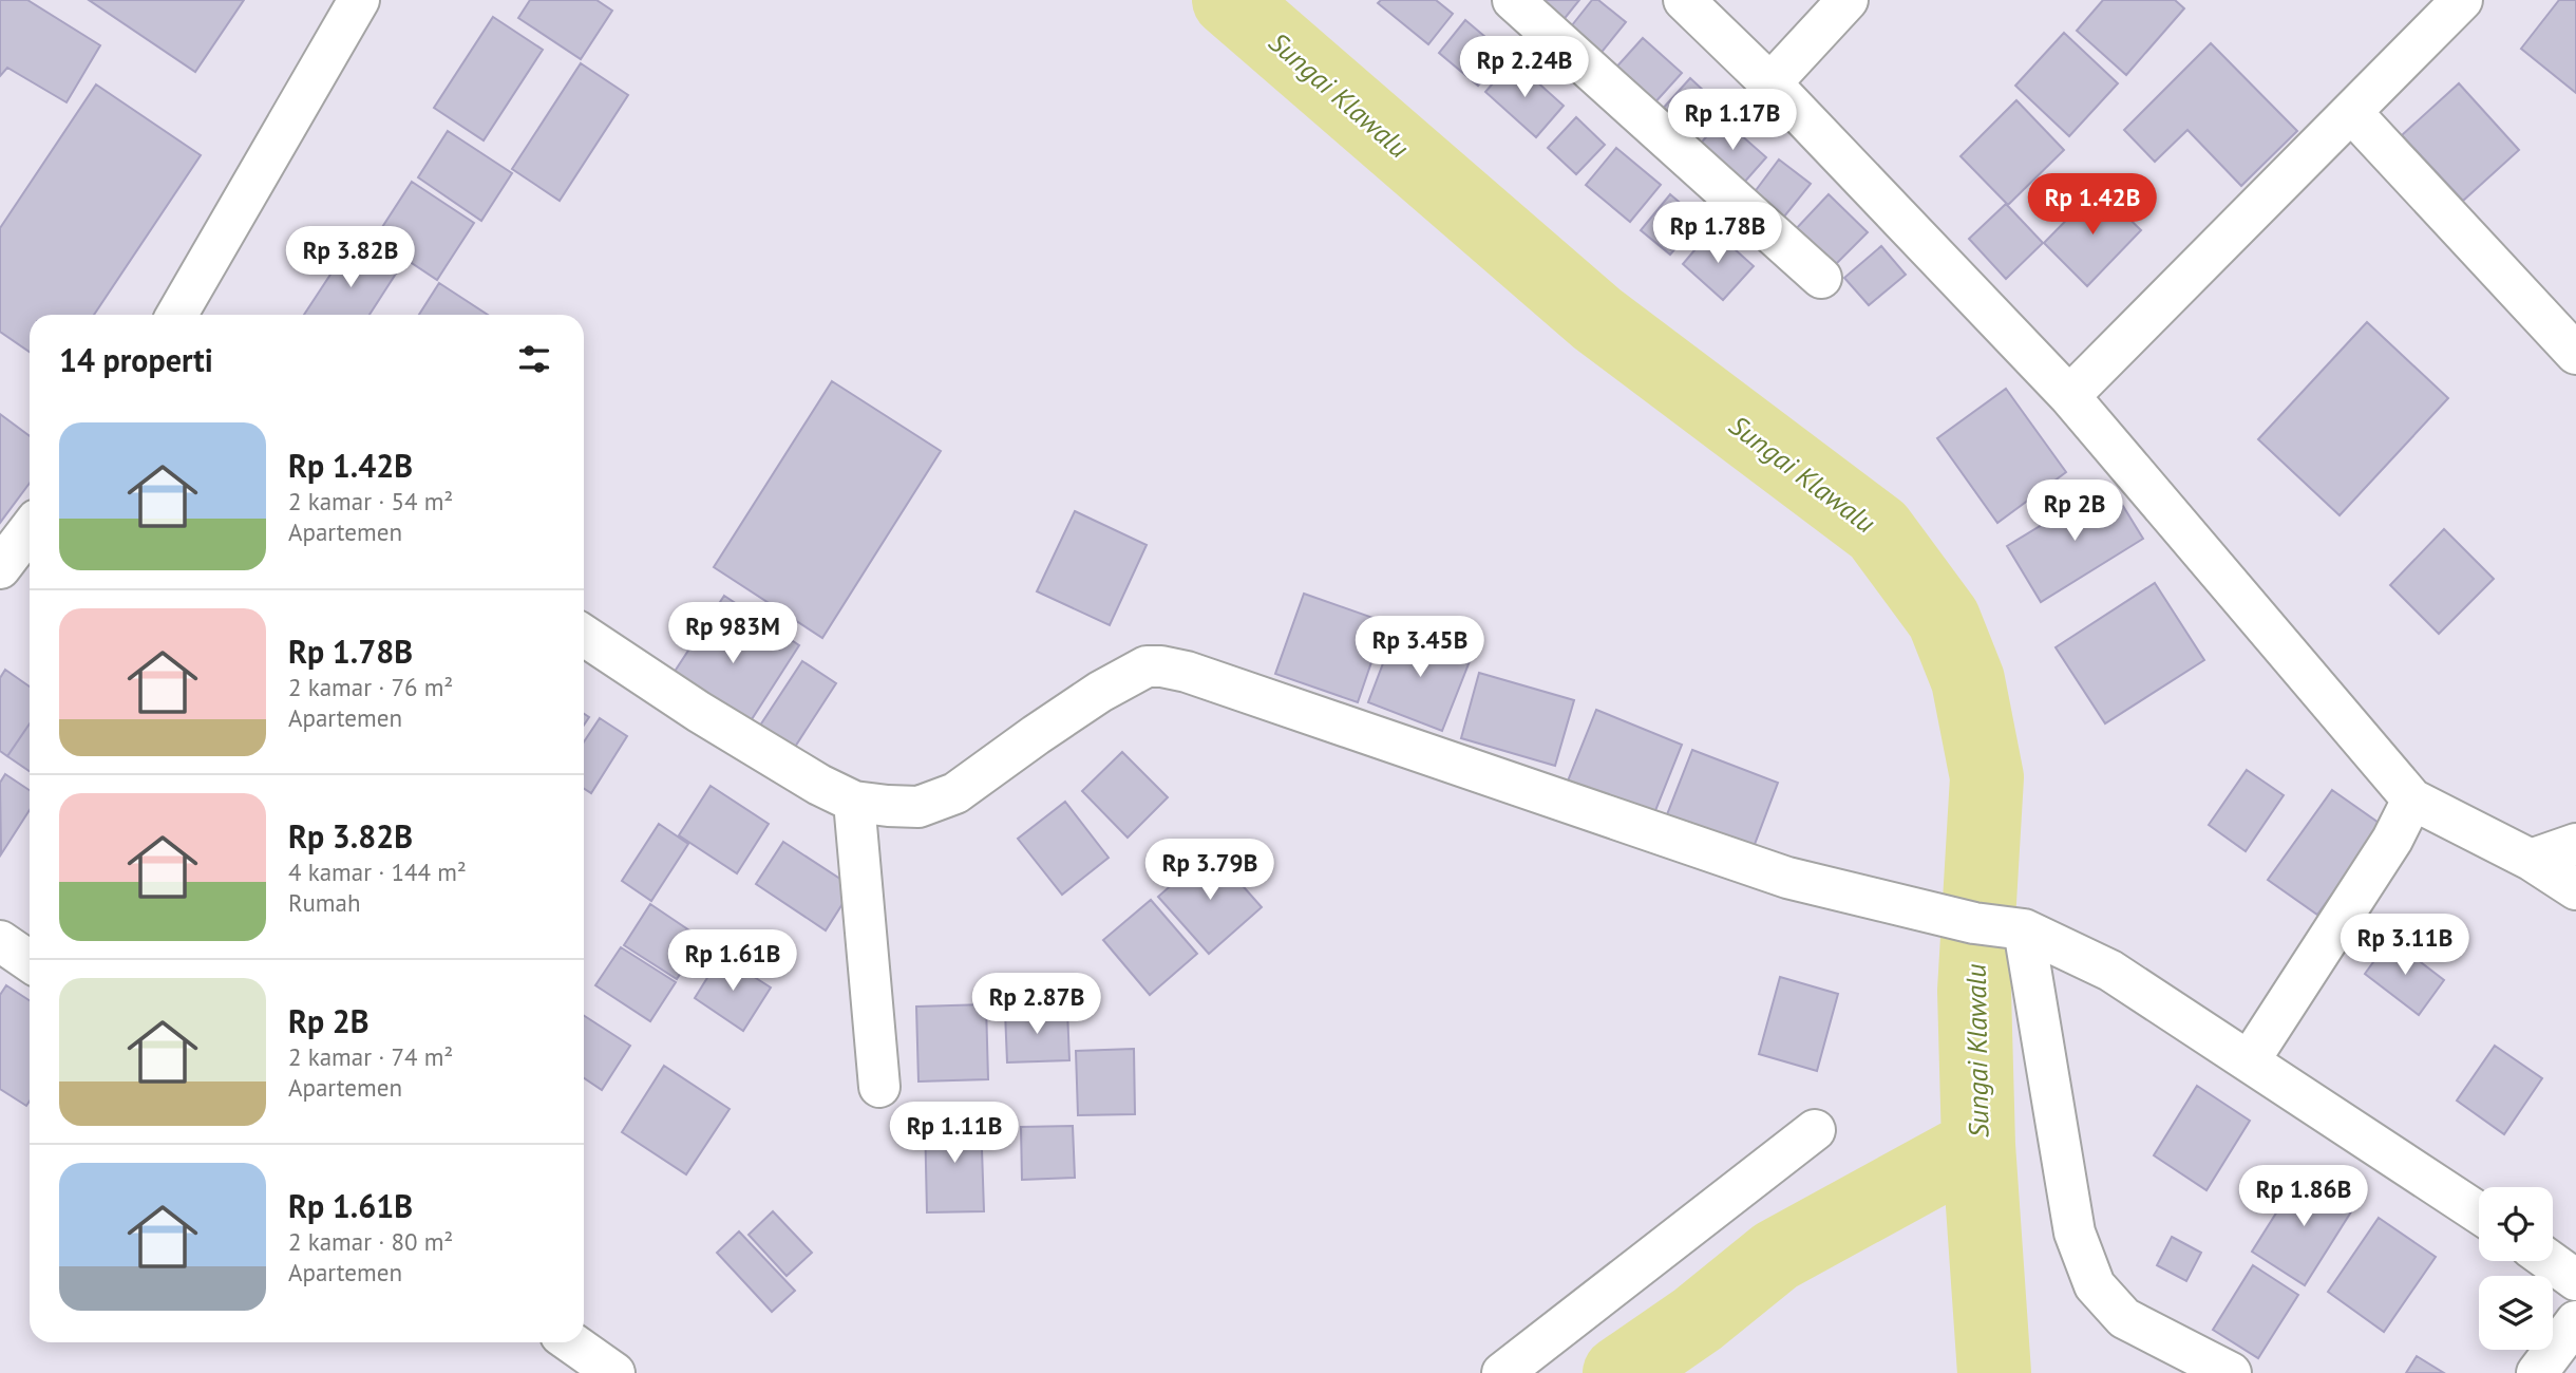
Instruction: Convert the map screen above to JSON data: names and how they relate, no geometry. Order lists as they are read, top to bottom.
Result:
{
  "water": ["Sungai Klawalu"],
  "page": {
    "price": [
      "Rp 2.24B",
      "Rp 1.17B",
      "Rp 1.42B",
      "Rp 1.78B",
      "Rp 3.82B",
      "Rp 2B",
      "Rp 983M",
      "Rp 3.45B",
      "Rp 3.79B",
      "Rp 3.11B",
      "Rp 1.61B",
      "Rp 2.87B",
      "Rp 1.11B",
      "Rp 1.86B"
    ],
    "heading": "14 properti",
    "list": [
      {
        "name": "Rp 1.42B",
        "note": "2 kamar · 54 m² · Apartemen"
      },
      {
        "name": "Rp 1.78B",
        "note": "2 kamar · 76 m² · Apartemen"
      },
      {
        "name": "Rp 3.82B",
        "note": "4 kamar · 144 m² · Rumah"
      },
      {
        "name": "Rp 2B",
        "note": "2 kamar · 74 m² · Apartemen"
      },
      {
        "name": "Rp 1.61B",
        "note": "2 kamar · 80 m² · Apartemen"
      }
    ]
  }
}
